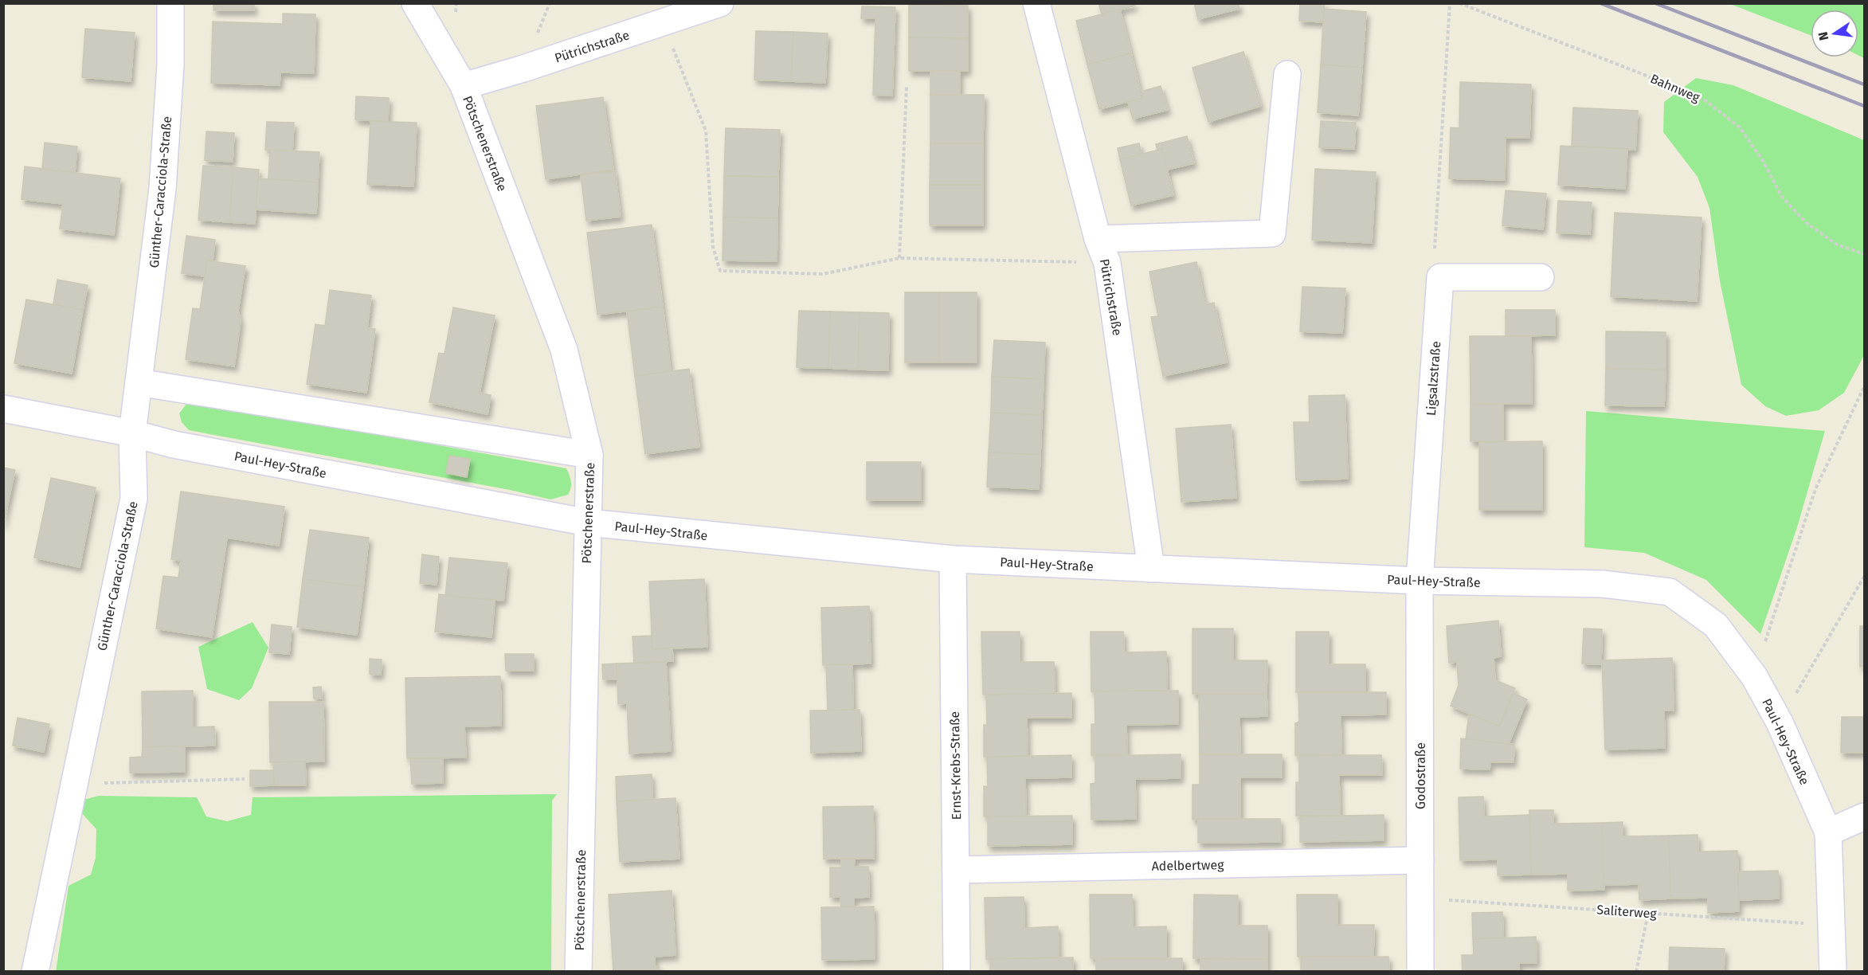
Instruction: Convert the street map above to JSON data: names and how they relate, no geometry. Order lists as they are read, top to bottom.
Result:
{
  "streets": {
    "street": [
      "Pütrichstraße",
      "Pötschenerstraße",
      "Günther-Caracciola-Straße",
      "Ligsalzstraße",
      "Paul-Hey-Straße",
      "Ernst-Krebs-Straße",
      "Godostraße",
      "Adelbertweg"
    ],
    "path": ["Bahnweg", "Saliterweg"]
  },
  "crossings": [
    ["Pütrichstraße", "Pötschenerstraße"],
    ["Pütrichstraße", "Paul-Hey-Straße"],
    ["Pötschenerstraße", "Paul-Hey-Straße"],
    ["Günther-Caracciola-Straße", "Paul-Hey-Straße"],
    ["Ligsalzstraße", "Paul-Hey-Straße"],
    ["Ligsalzstraße", "Godostraße"],
    ["Paul-Hey-Straße", "Ernst-Krebs-Straße"],
    ["Paul-Hey-Straße", "Godostraße"],
    ["Paul-Hey-Straße", "Saliterweg"],
    ["Ernst-Krebs-Straße", "Adelbertweg"],
    ["Godostraße", "Adelbertweg"],
    ["Godostraße", "Saliterweg"]
  ],
  "north": "left"
}
